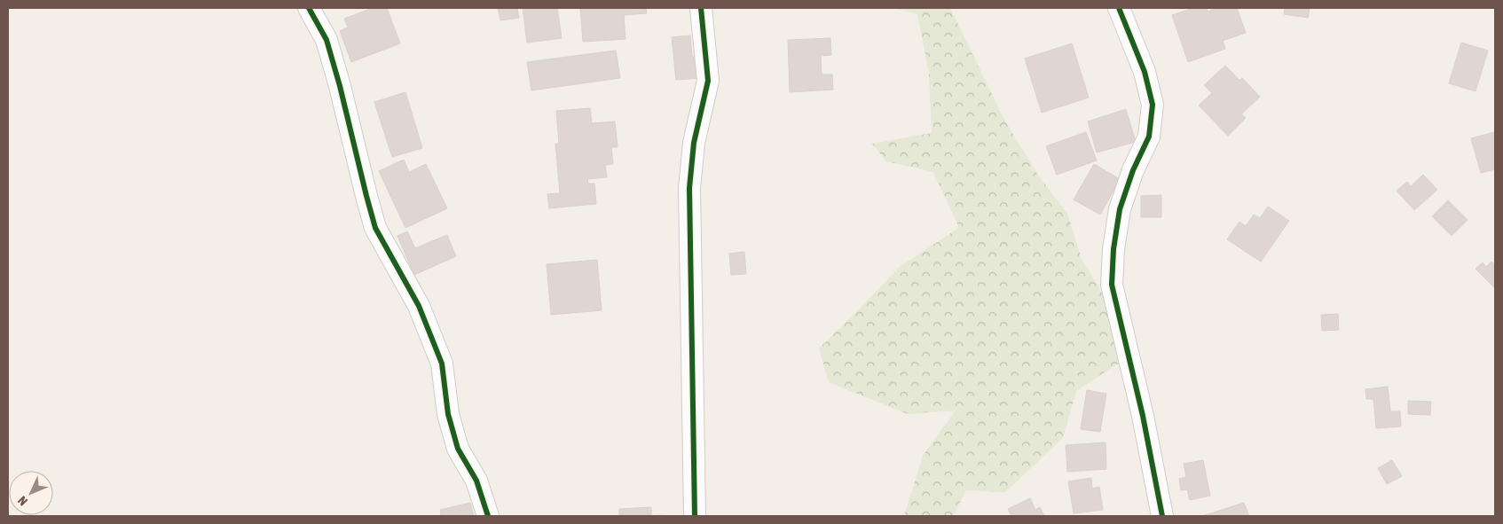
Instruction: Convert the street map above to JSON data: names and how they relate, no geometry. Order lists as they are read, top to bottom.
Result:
{
  "north": "bottom left"
}
